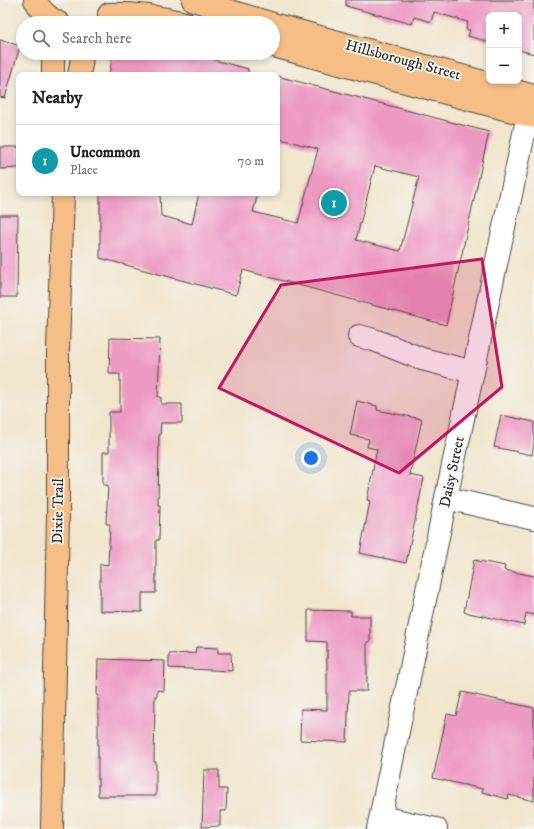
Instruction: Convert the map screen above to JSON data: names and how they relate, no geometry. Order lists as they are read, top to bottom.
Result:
{
  "streets": {
    "main road": ["Hillsborough Street", "Dixie Trail"],
    "street": ["Daisy Street"]
  },
  "crossings": [
    ["Hillsborough Street", "Daisy Street"]
  ],
  "page": {
    "map_buttons": ["+", "−"],
    "search": "Search here",
    "heading": "Nearby",
    "list": [
      {
        "mark": "1",
        "name": "Uncommon",
        "note": "Place",
        "value": "70 m"
      }
    ],
    "pins": "1"
  }
}
